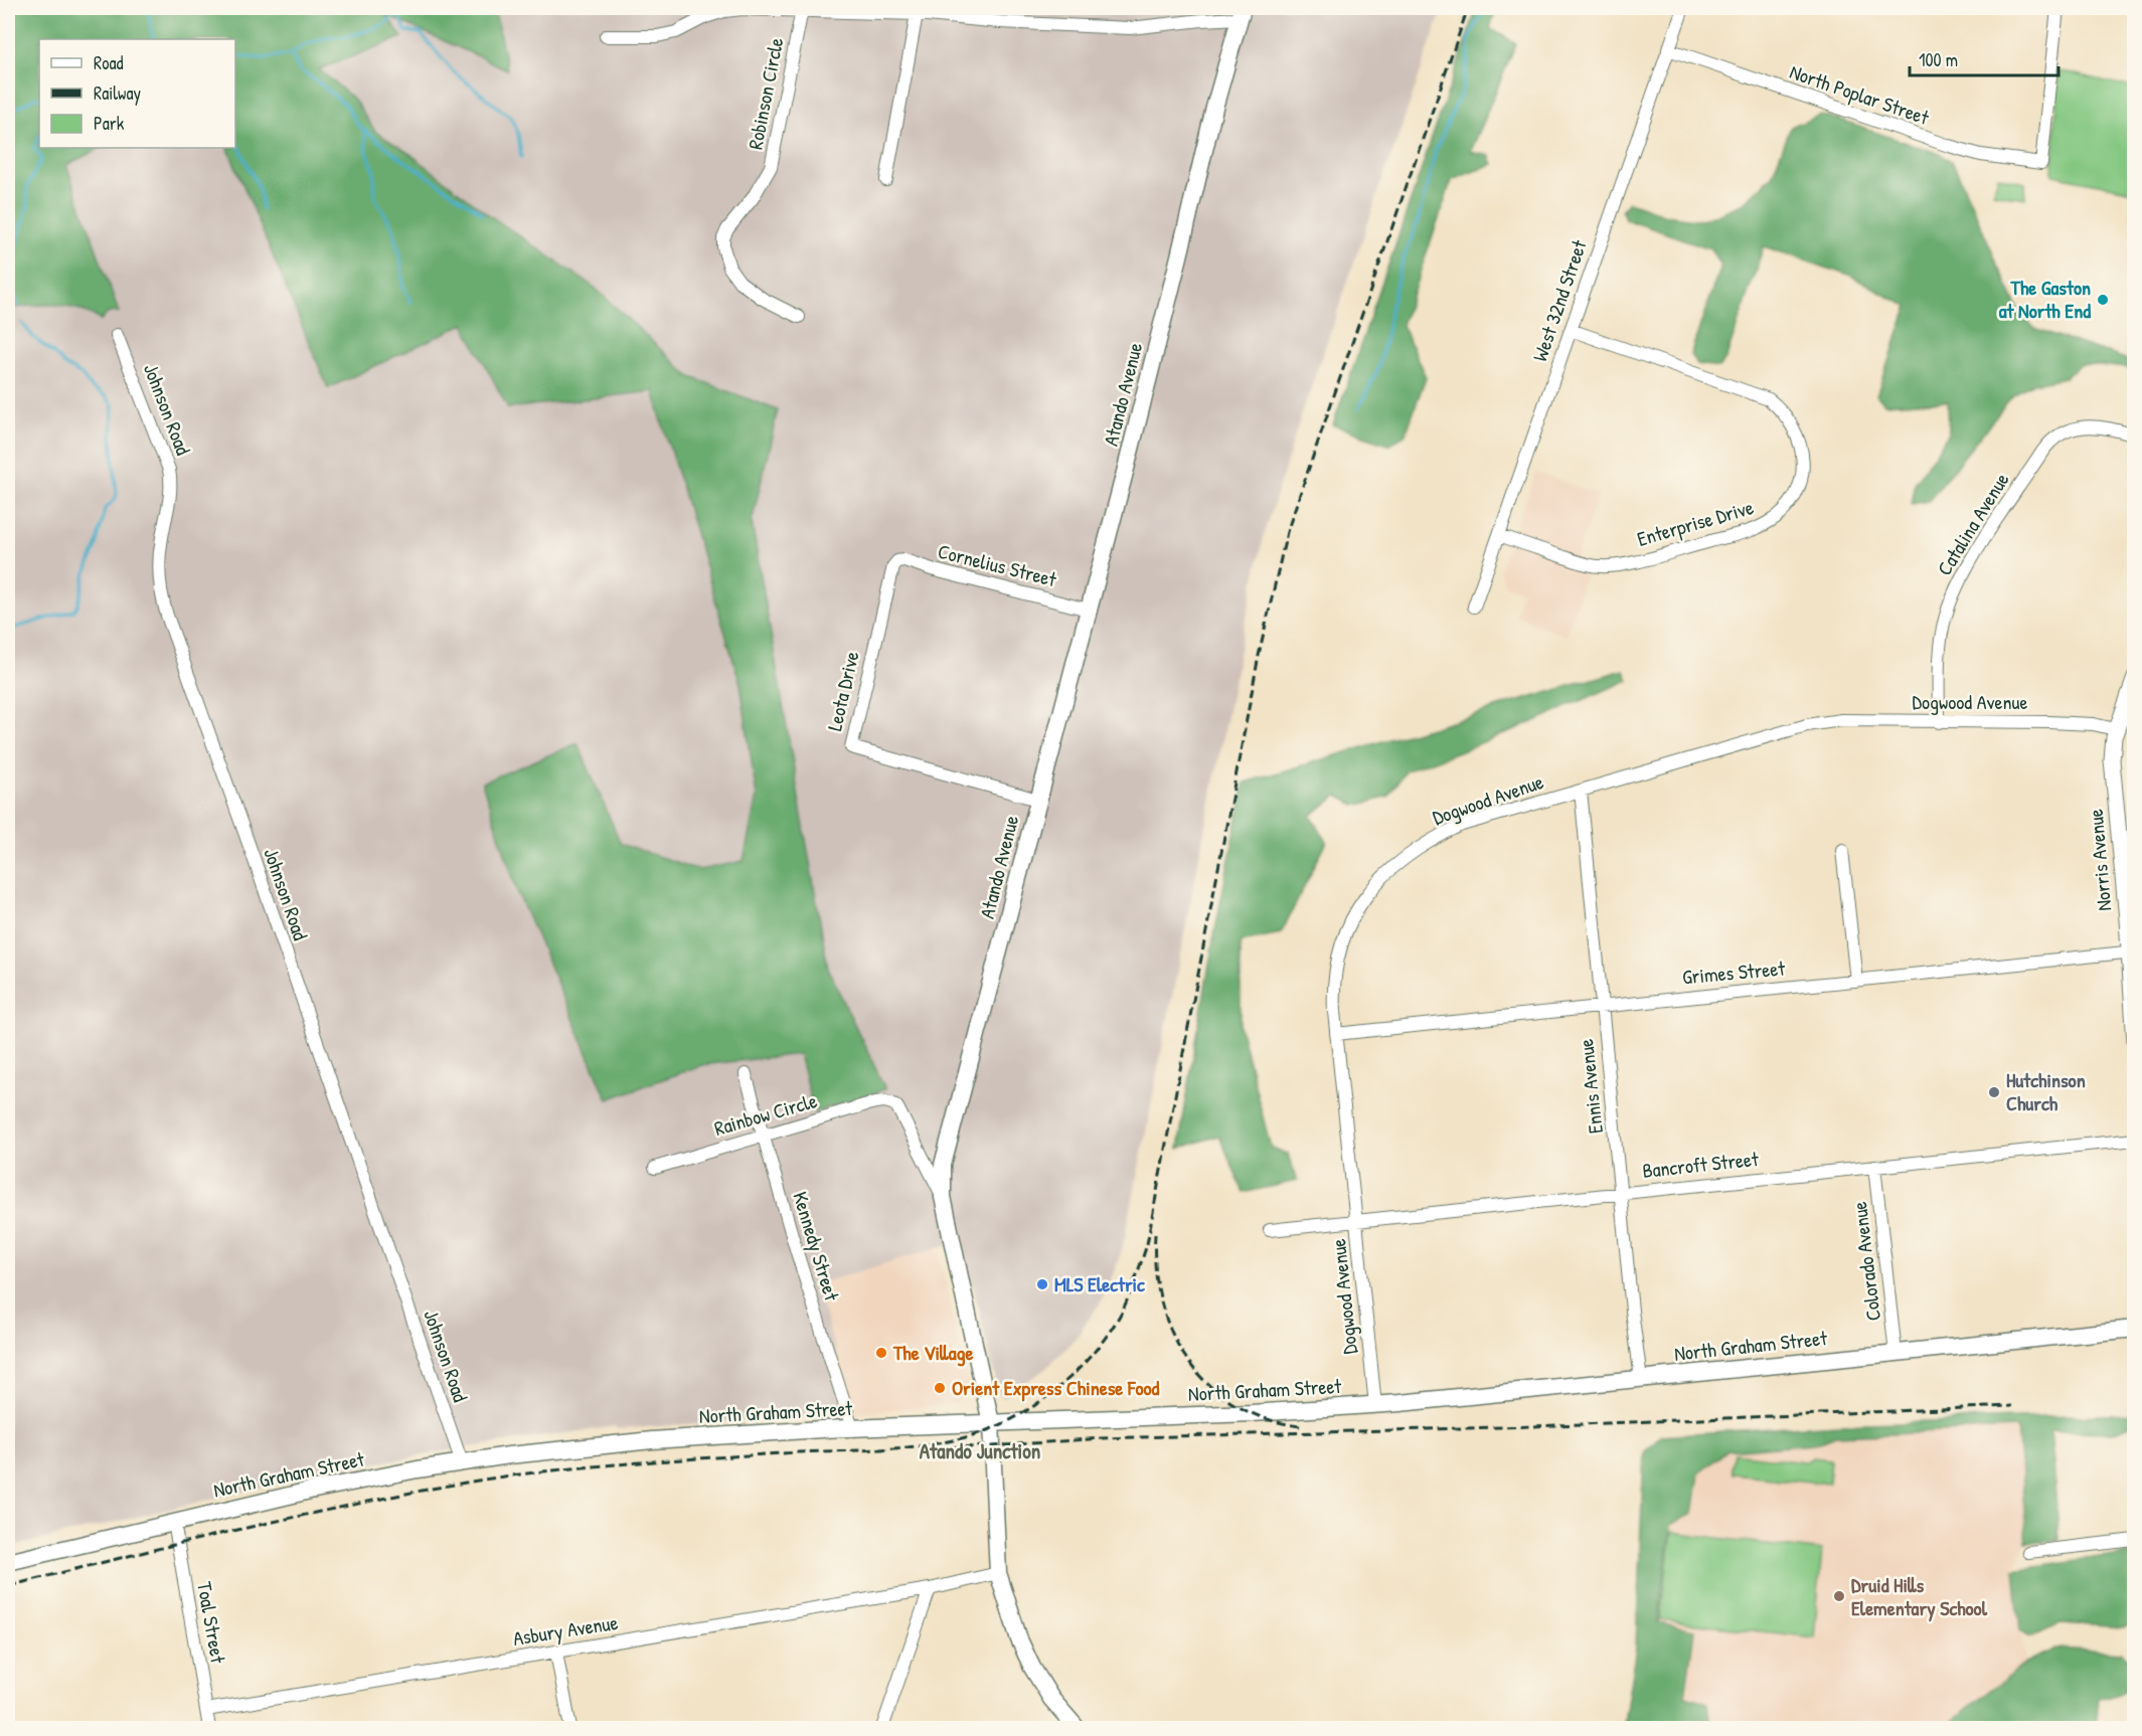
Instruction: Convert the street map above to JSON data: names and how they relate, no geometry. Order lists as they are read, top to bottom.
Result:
{
  "streets": {
    "main road": ["Atando Avenue", "North Graham Street"],
    "street": [
      "Robinson Circle",
      "North Poplar Street",
      "West 32nd Street",
      "Johnson Road",
      "Enterprise Drive",
      "Catalina Avenue",
      "Cornelius Street",
      "Leota Drive",
      "Dogwood Avenue",
      "Norris Avenue",
      "Grimes Street",
      "Ennis Avenue",
      "Rainbow Circle",
      "Bancroft Street",
      "Kennedy Street",
      "Colorado Avenue",
      "Toal Street",
      "Asbury Avenue"
    ]
  },
  "crossings": [
    ["North Poplar Street", "West 32nd Street"],
    ["West 32nd Street", "Enterprise Drive"],
    ["Atando Avenue", "Cornelius Street"],
    ["Atando Avenue", "Leota Drive"],
    ["Atando Avenue", "Rainbow Circle"],
    ["Atando Avenue", "North Graham Street"],
    ["Atando Avenue", "Asbury Avenue"],
    ["Johnson Road", "North Graham Street"],
    ["Catalina Avenue", "Dogwood Avenue"],
    ["Cornelius Street", "Leota Drive"],
    ["Dogwood Avenue", "Norris Avenue"],
    ["Dogwood Avenue", "Grimes Street"],
    ["Dogwood Avenue", "Ennis Avenue"],
    ["Dogwood Avenue", "Bancroft Street"],
    ["Dogwood Avenue", "North Graham Street"],
    ["Norris Avenue", "Grimes Street"],
    ["Grimes Street", "Ennis Avenue"],
    ["Ennis Avenue", "Bancroft Street"],
    ["Ennis Avenue", "North Graham Street"],
    ["Rainbow Circle", "Kennedy Street"],
    ["Bancroft Street", "Colorado Avenue"],
    ["Kennedy Street", "North Graham Street"],
    ["Colorado Avenue", "North Graham Street"],
    ["North Graham Street", "Toal Street"],
    ["Toal Street", "Asbury Avenue"]
  ],
  "districts": ["Atando Junction"],
  "places": [
    "The Gaston at North End",
    "Hutchinson Church",
    "MLS Electric",
    "The Village",
    "Orient Express Chinese Food",
    "Druid Hills Elementary School"
  ],
  "legend": ["Road", "Railway", "Park"],
  "scale_bar": "100 m"
}
